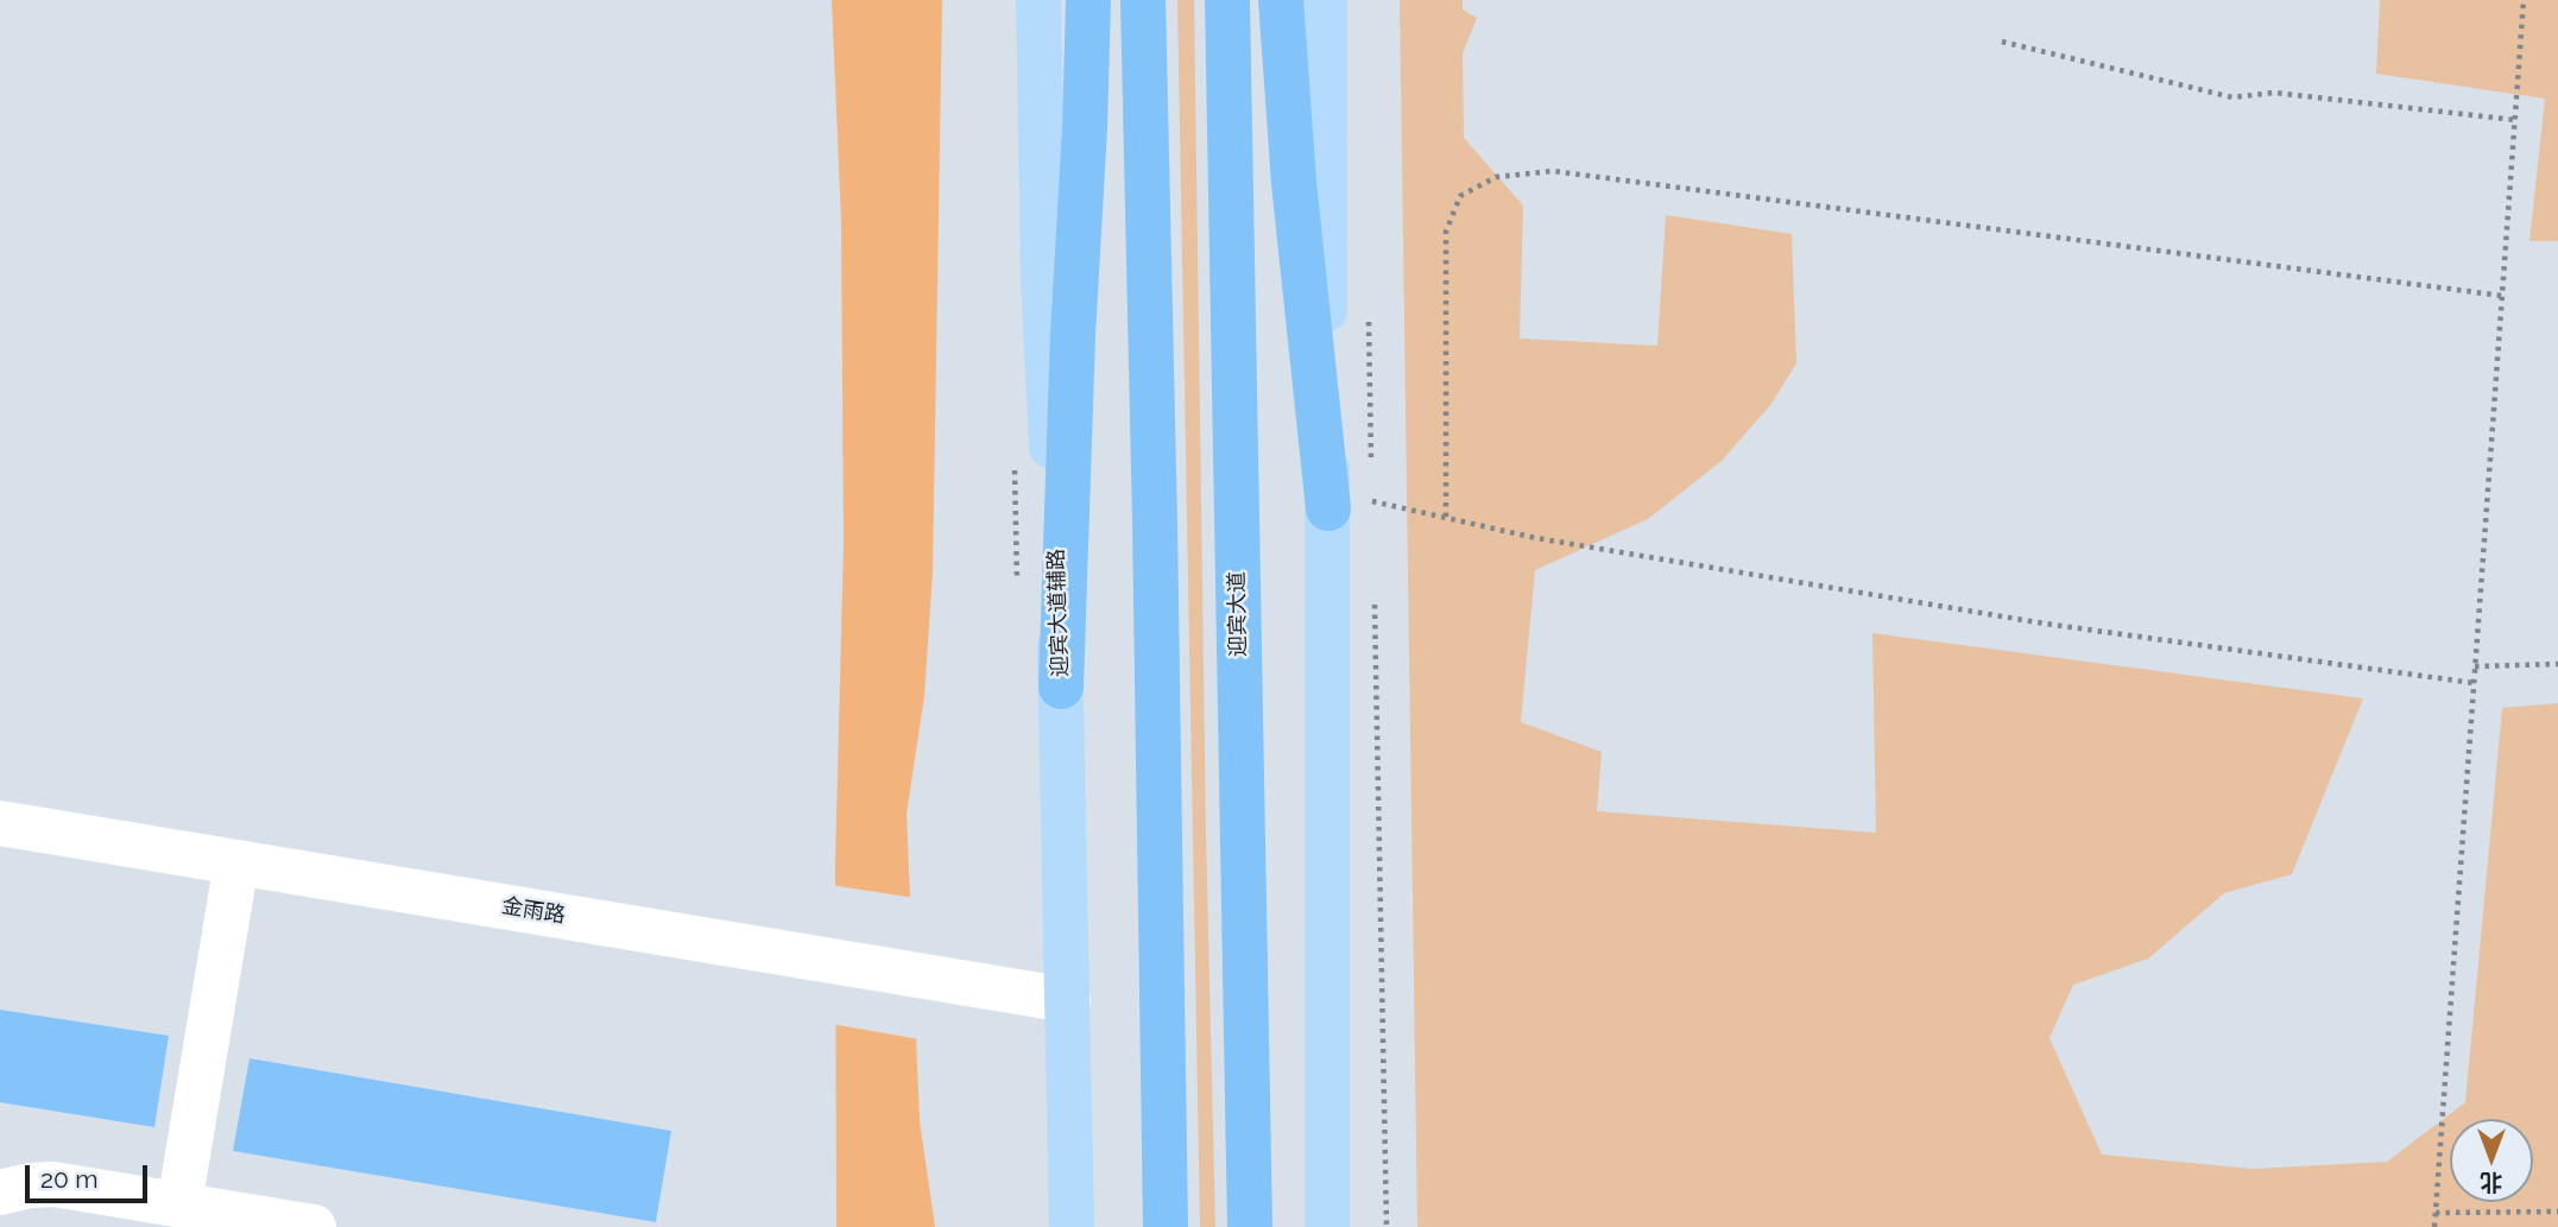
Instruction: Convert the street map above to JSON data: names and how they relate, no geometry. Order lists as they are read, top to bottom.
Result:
{
  "streets": {
    "highway": ["迎宾大道"],
    "main road": ["迎宾大道辅路"],
    "street": ["金雨路"]
  },
  "crossings": [
    ["迎宾大道辅路", "金雨路"]
  ],
  "scale_bar": "20 m",
  "north": "bottom"
}
